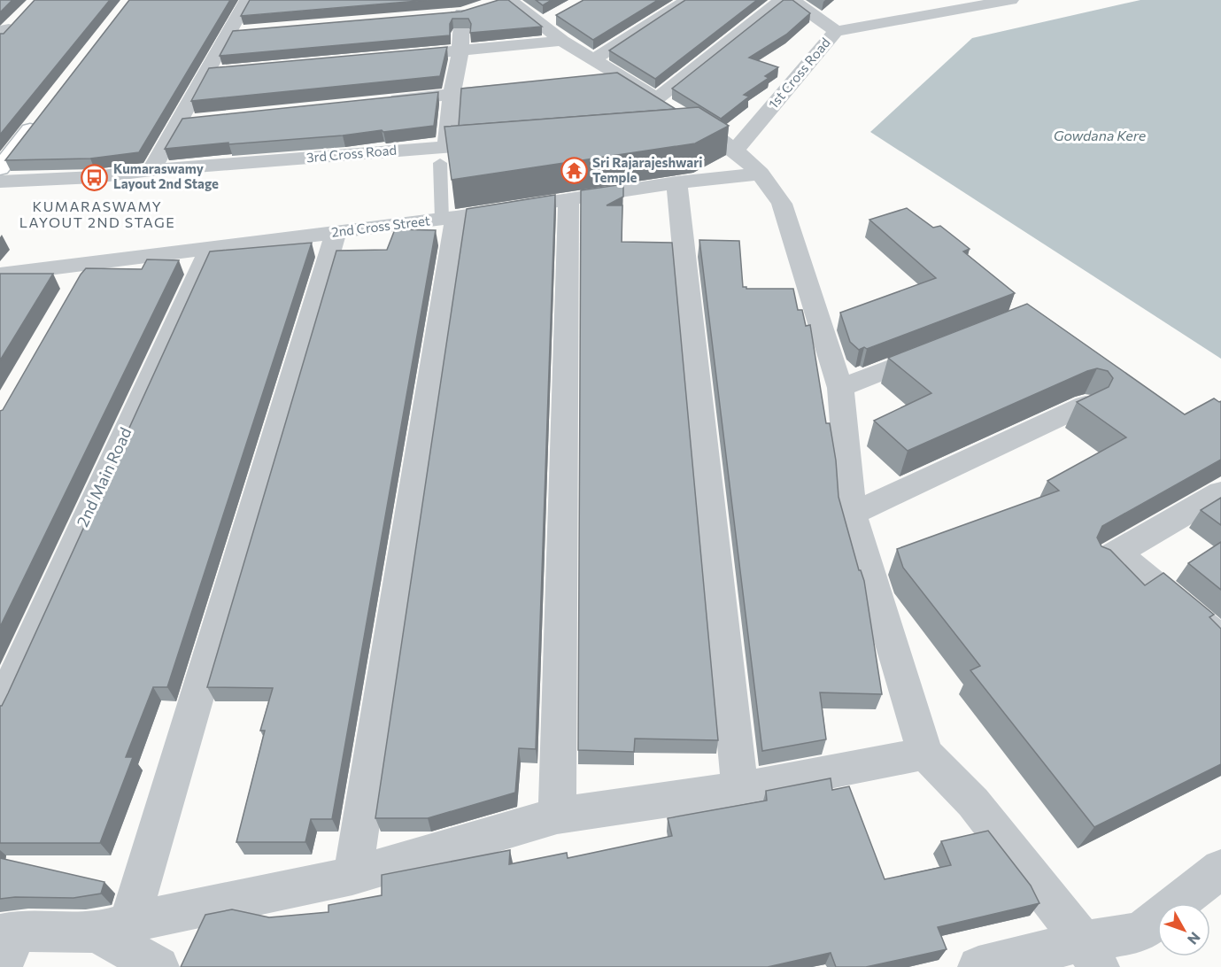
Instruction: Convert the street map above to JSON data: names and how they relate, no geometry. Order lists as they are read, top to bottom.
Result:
{
  "streets": {
    "street": [
      "1st Cross Road",
      "3rd Cross Road",
      "2nd Cross Street",
      "2nd Main Road"
    ]
  },
  "crossings": [
    ["2nd Cross Street", "2nd Main Road"]
  ],
  "districts": ["KUMARASWAMY LAYOUT 2ND STAGE"],
  "water": ["Gowdana Kere"],
  "places": {
    "temple": ["Sri Rajarajeshwari Temple"],
    "bus stop": ["Kumaraswamy Layout 2nd Stage"]
  },
  "north": "bottom right"
}
